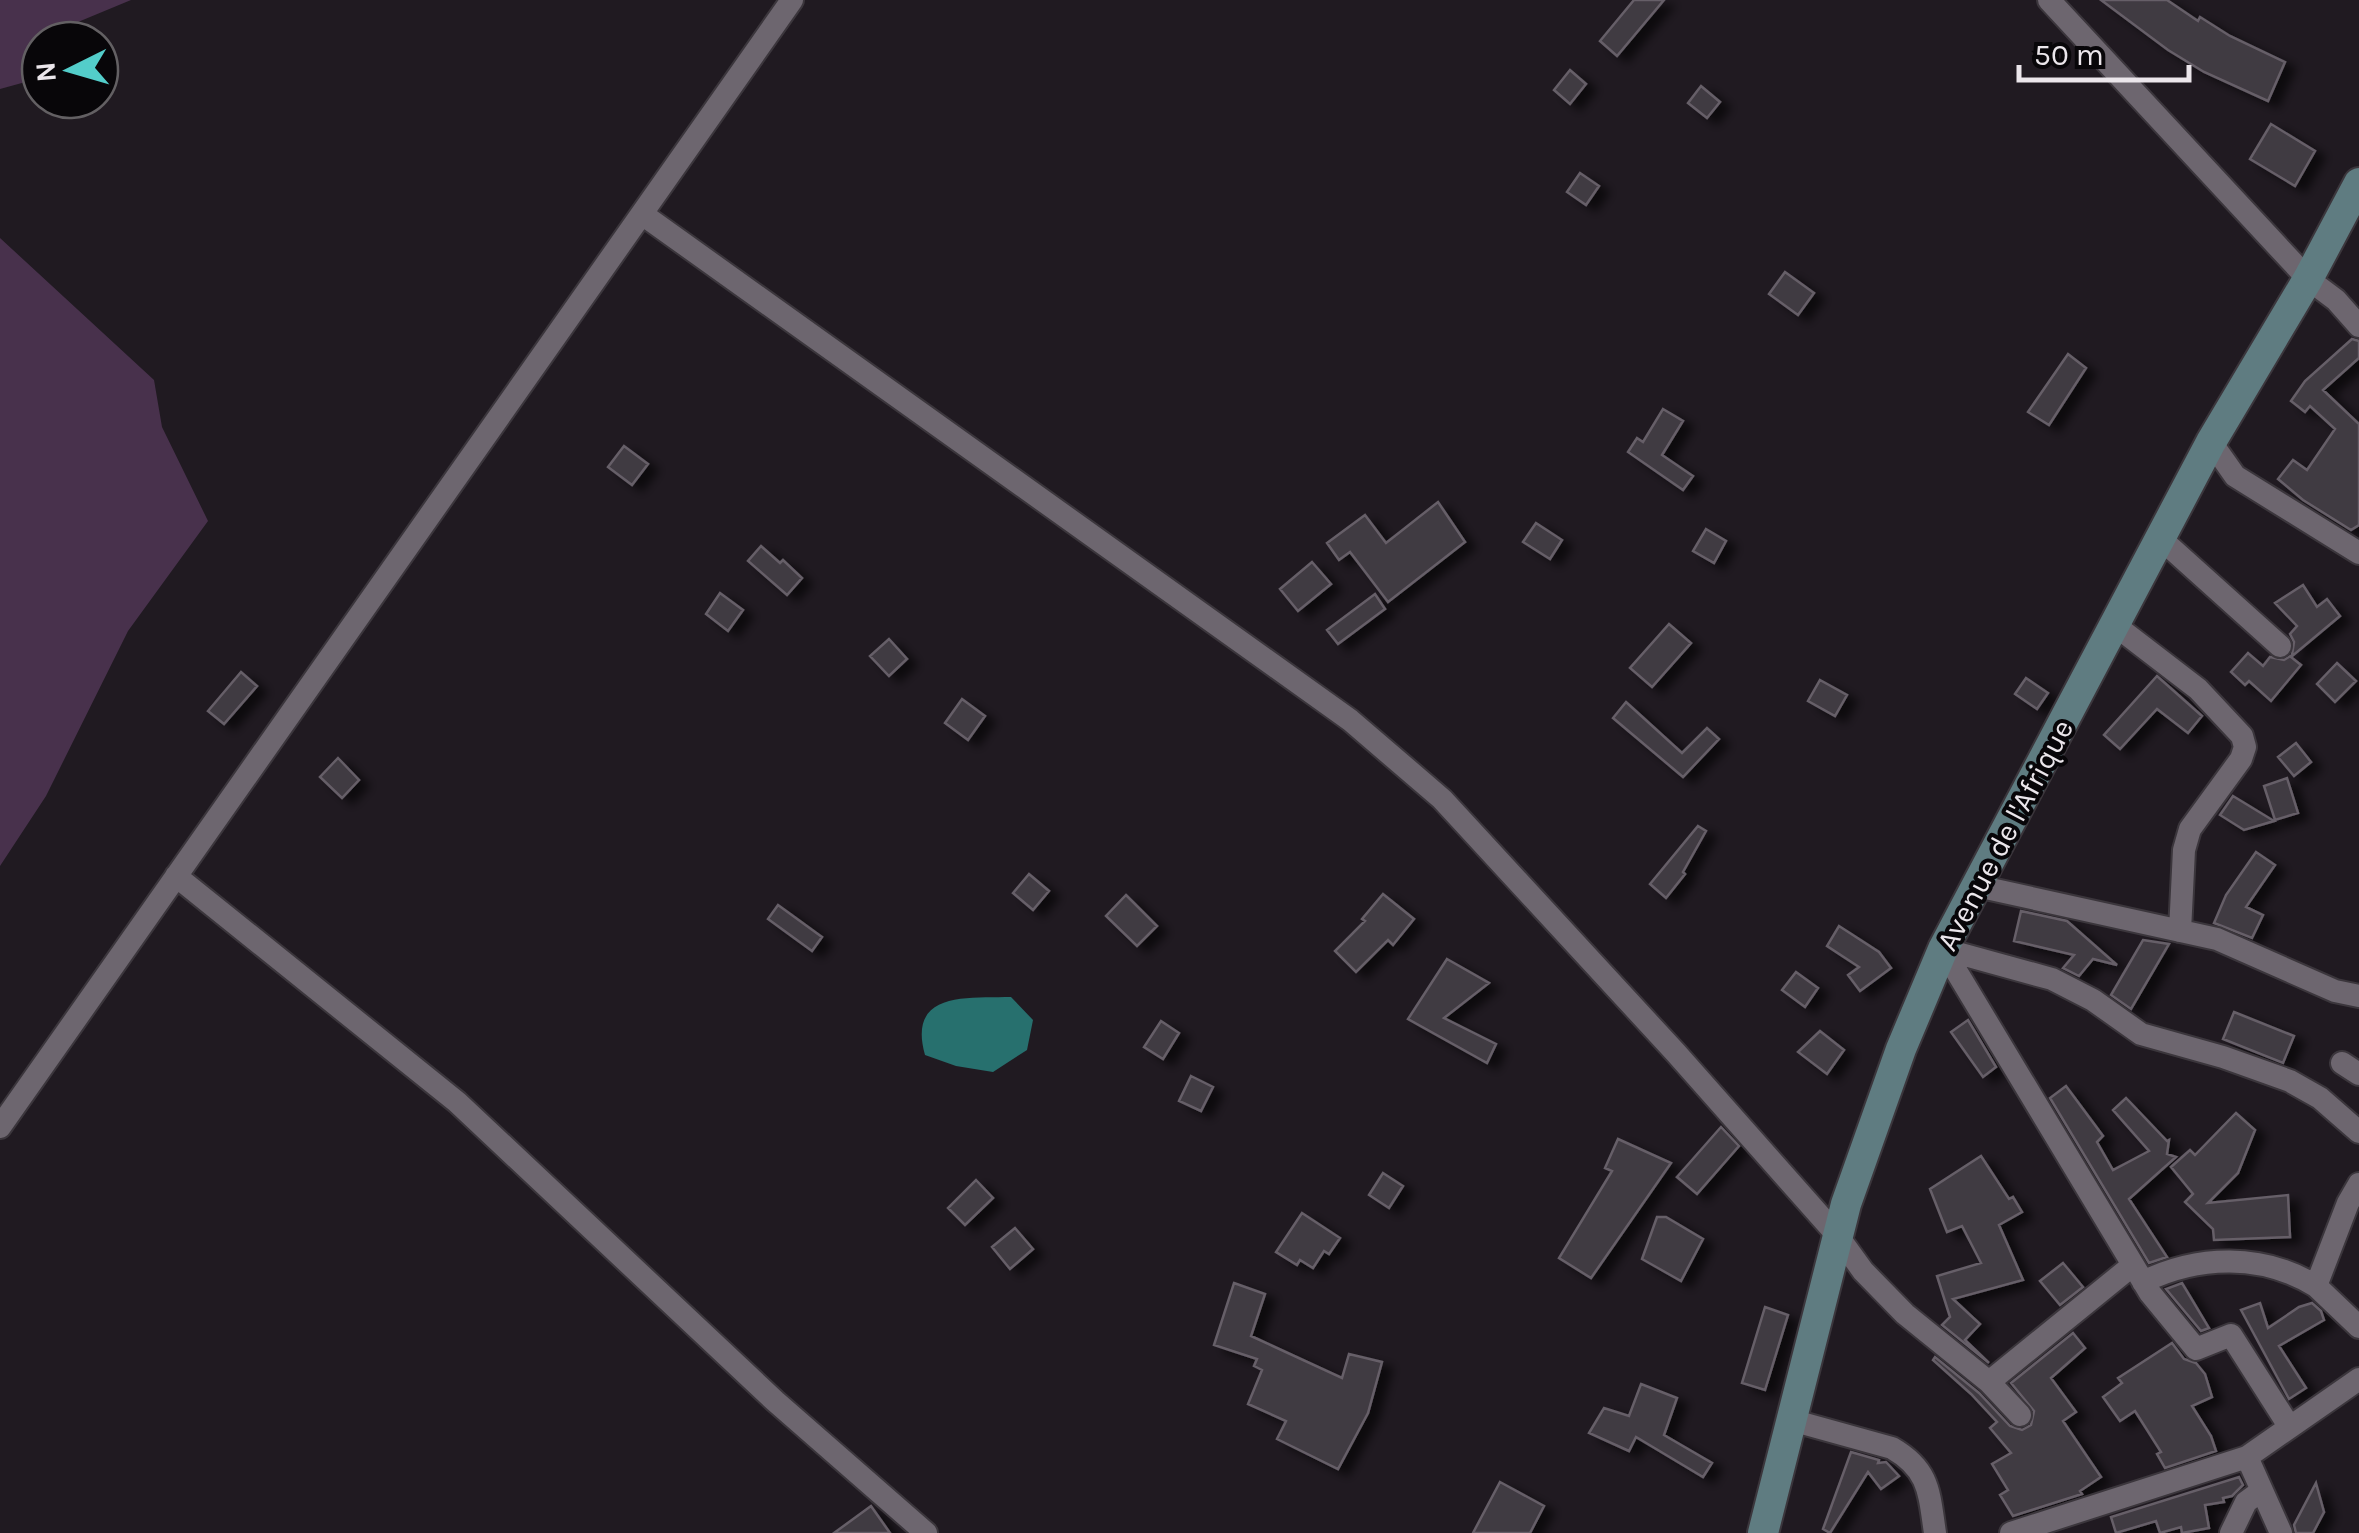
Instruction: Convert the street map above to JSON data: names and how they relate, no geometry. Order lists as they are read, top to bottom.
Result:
{
  "streets": {
    "main road": ["Avenue de l'Afrique"]
  },
  "scale_bar": "50 m",
  "north": "left"
}
